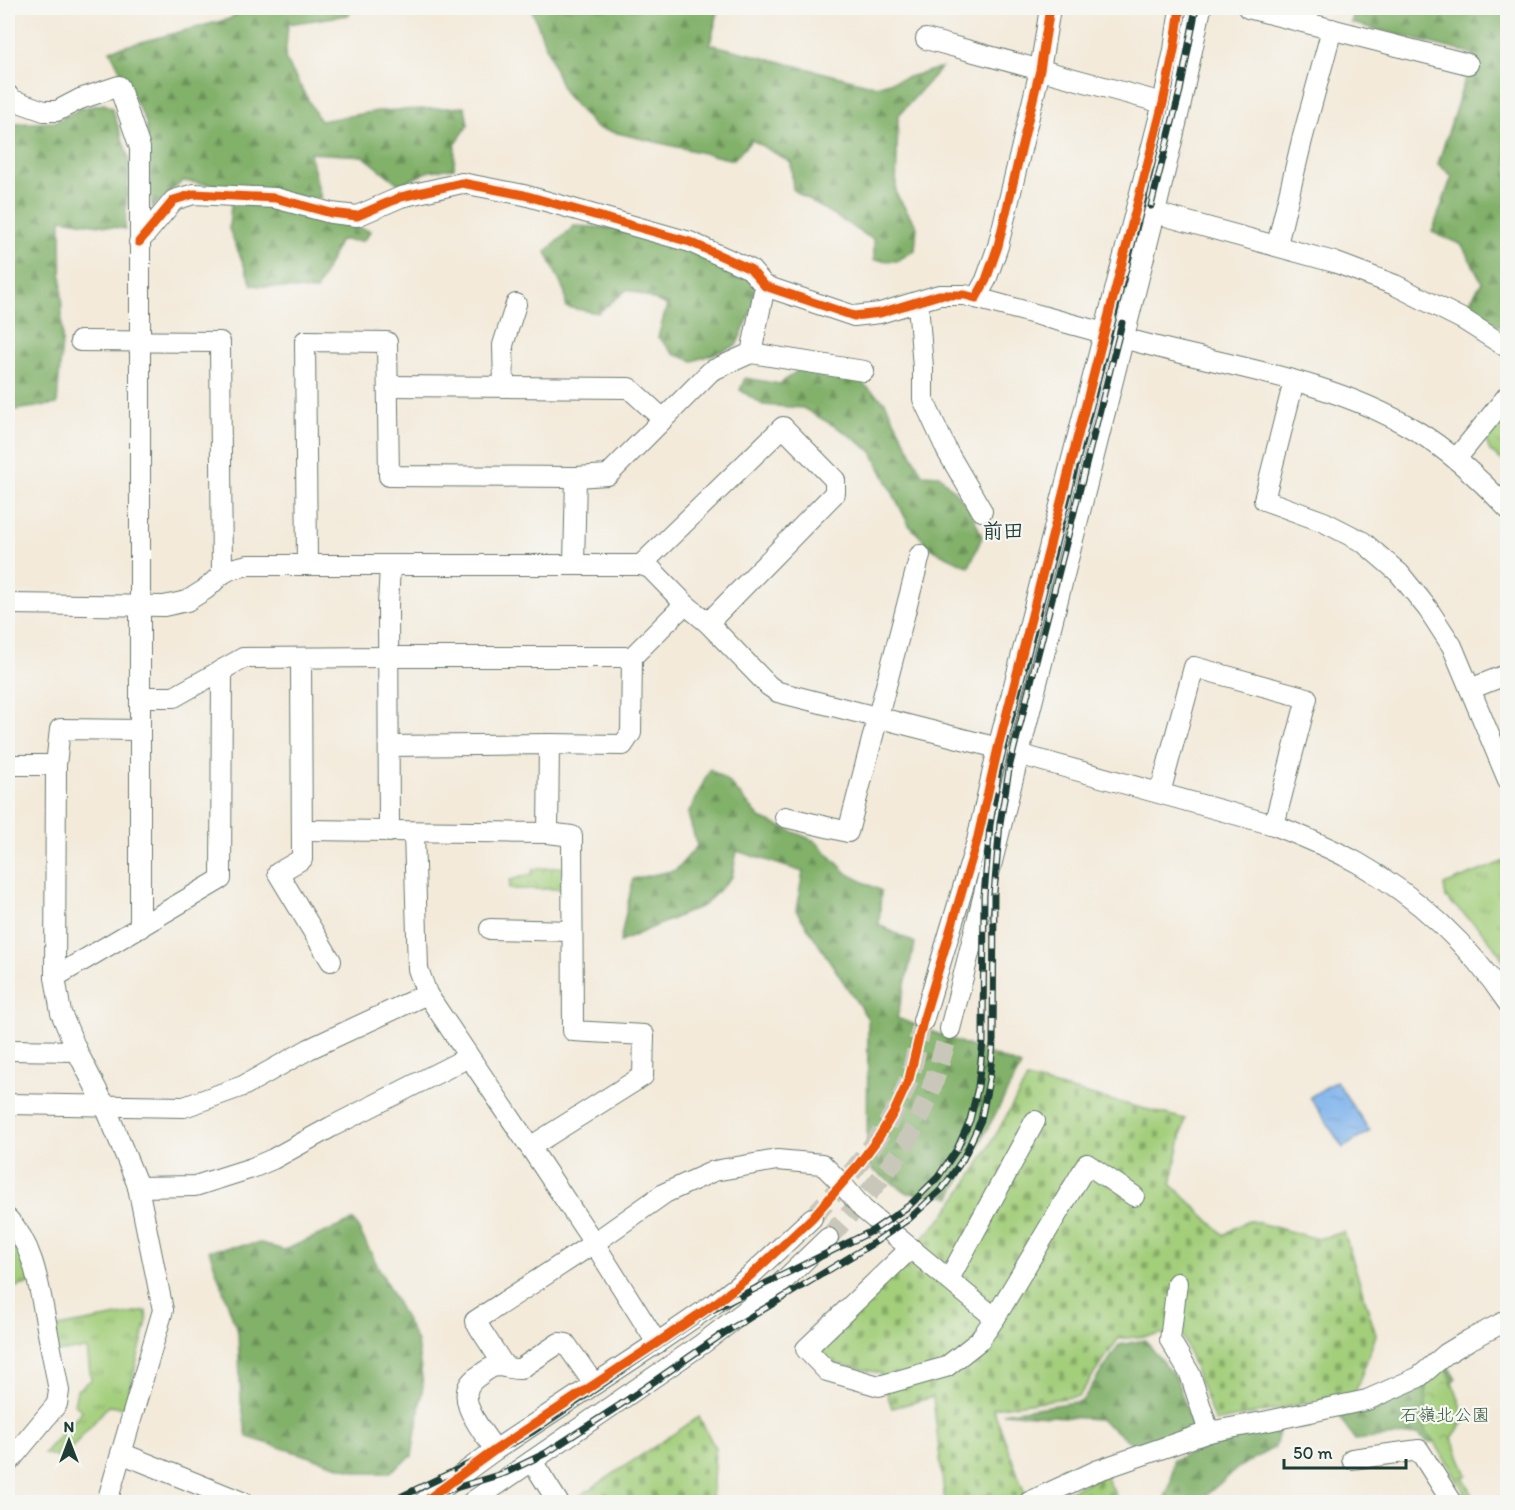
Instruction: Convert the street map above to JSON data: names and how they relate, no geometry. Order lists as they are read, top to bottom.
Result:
{
  "districts": ["前田"],
  "parks": ["石嶺北公園"],
  "scale_bar": "50 m",
  "north": "top"
}
